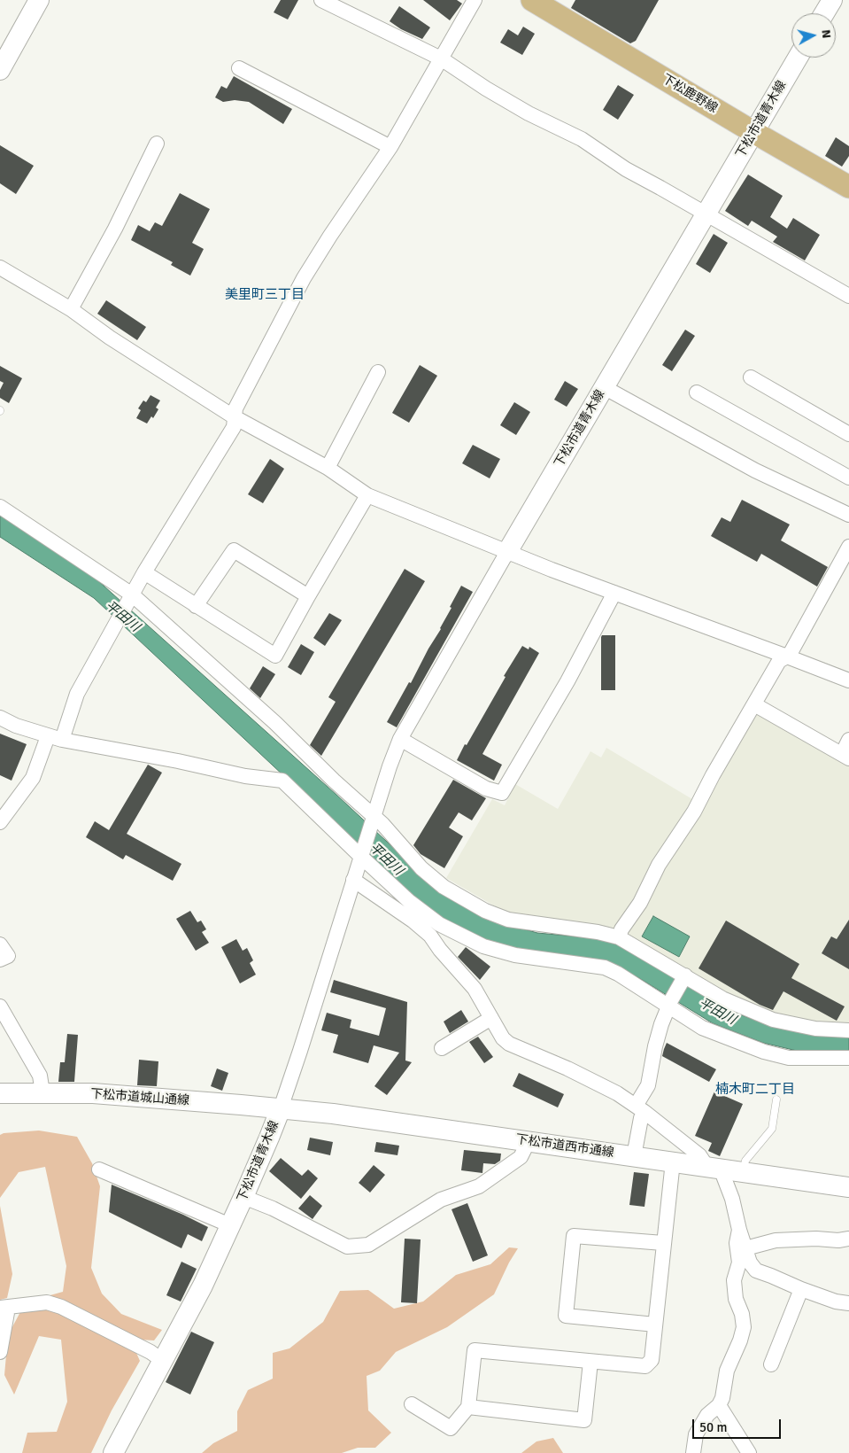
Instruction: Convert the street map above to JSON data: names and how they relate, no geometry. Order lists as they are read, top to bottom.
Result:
{
  "streets": {
    "main road": ["下松鹿野線"],
    "street": ["下松市道青木線", "下松市道城山通線", "下松市道西市通線"]
  },
  "crossings": [
    ["下松鹿野線", "下松市道青木線"],
    ["下松市道青木線", "下松市道城山通線"],
    ["下松市道青木線", "下松市道西市通線"],
    ["下松市道城山通線", "下松市道西市通線"]
  ],
  "districts": ["美里町三丁目", "楠木町二丁目"],
  "water": ["平田川"],
  "scale_bar": "50 m",
  "north": "right"
}
